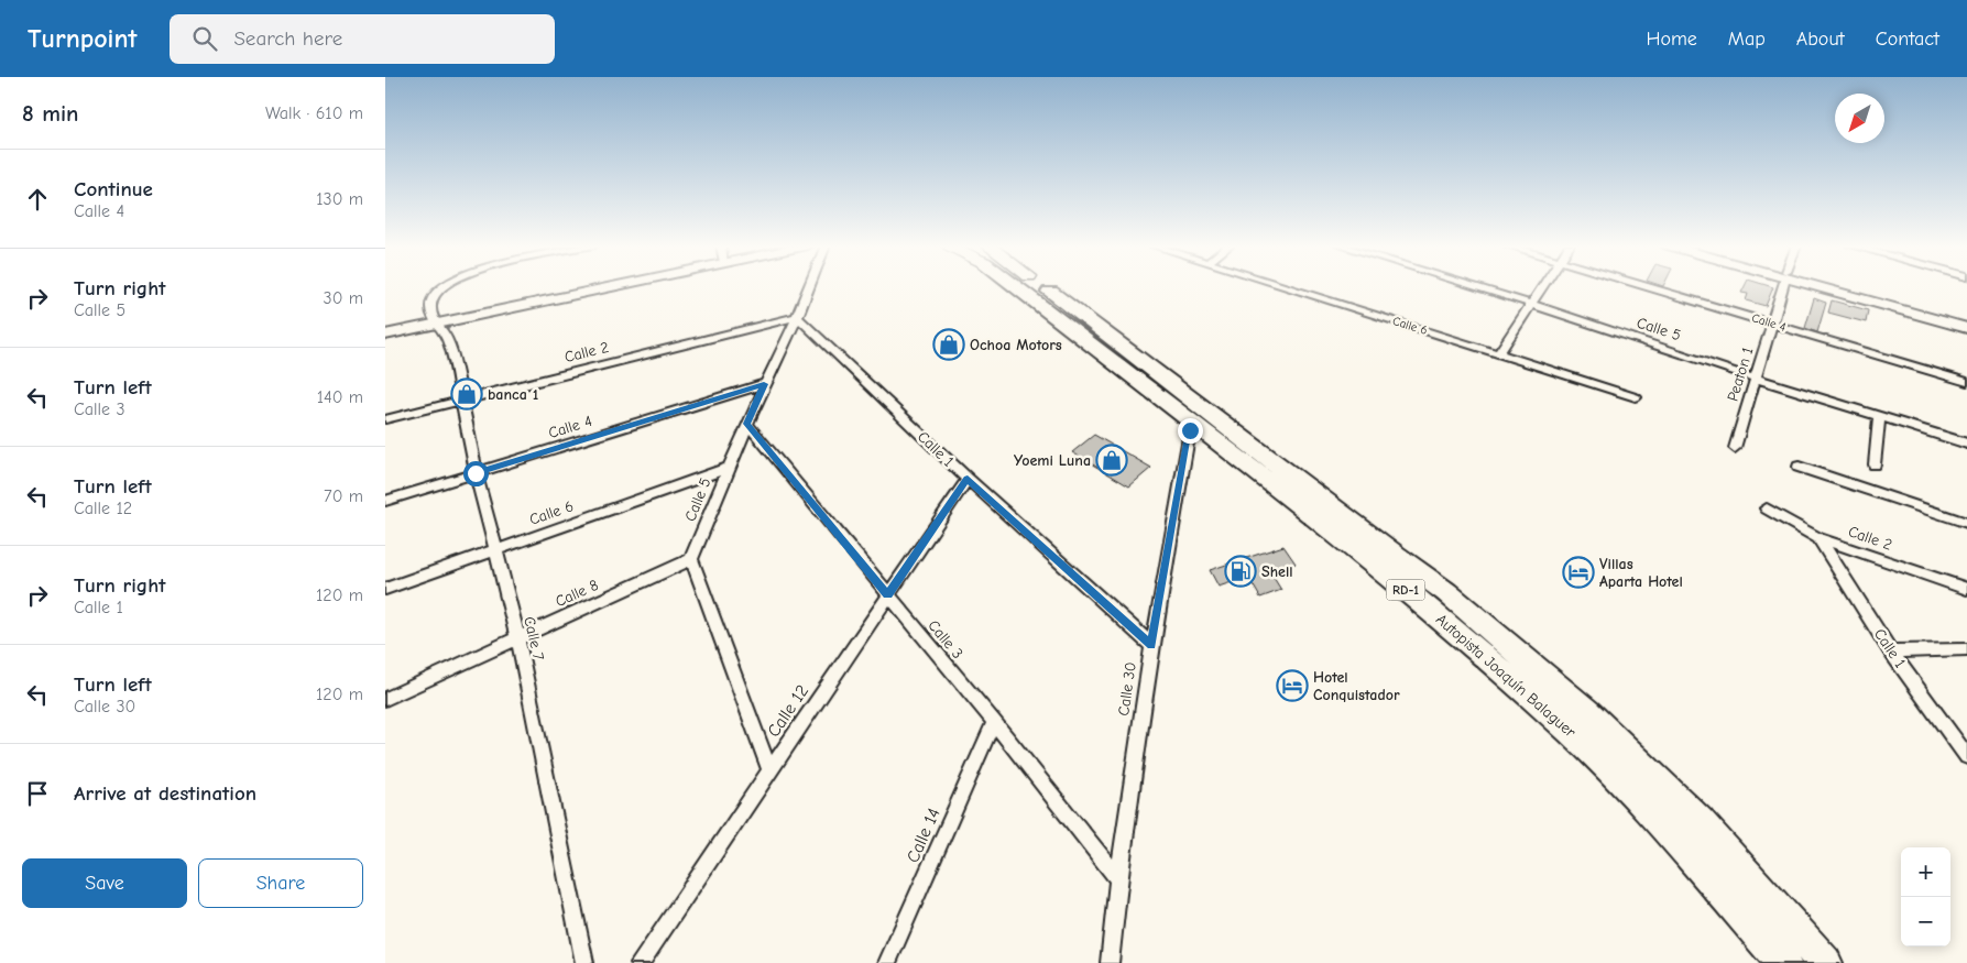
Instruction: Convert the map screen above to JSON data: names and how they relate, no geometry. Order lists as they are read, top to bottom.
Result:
{
  "streets": {
    "highway": ["RD-1", "Autopista Joaquín Balaguer"],
    "street": [
      "Calle 4",
      "Calle 6",
      "Calle 5",
      "Calle 2",
      "Peaton 1",
      "Calle 1",
      "Calle 8",
      "Calle 7",
      "Calle 3",
      "Calle 30",
      "Calle 12",
      "Calle 14"
    ]
  },
  "crossings": [
    ["Calle 4", "Calle 5"],
    ["Calle 4", "Peaton 1"],
    ["Calle 4", "Calle 7"],
    ["Calle 6", "Calle 5"],
    ["Calle 6", "Calle 7"],
    ["Calle 5", "Calle 2"],
    ["Calle 5", "Peaton 1"],
    ["Calle 5", "Calle 1"],
    ["Calle 5", "Calle 8"],
    ["Calle 5", "Calle 3"],
    ["Calle 2", "Calle 1"],
    ["Calle 2", "Calle 7"],
    ["Calle 1", "Calle 30"],
    ["Calle 1", "Calle 12"],
    ["Calle 8", "Calle 7"],
    ["Calle 3", "Calle 30"],
    ["Calle 3", "Calle 12"],
    ["Calle 3", "Calle 14"],
    ["Autopista Joaquín Balaguer", "Calle 30"]
  ],
  "places": {
    "shop": ["Ochoa Motors", "banca 1", "Yoemi Luna"],
    "fuel station": ["Shell"],
    "hotel": ["Villas Aparta Hotel", "Hotel Conquistador"]
  },
  "north": "bottom left",
  "page": {
    "header": "Turnpoint",
    "search": "Search here",
    "nav": [
      "Home",
      "Map",
      "About",
      "Contact"
    ],
    "heading": ["8 min", "Walk · 610 m"],
    "list": [
      ["Continue", "Calle 4", "130 m"],
      ["Turn right", "Calle 5", "30 m"],
      ["Turn left", "Calle 3", "140 m"],
      ["Turn left", "Calle 12", "70 m"],
      ["Turn right", "Calle 1", "120 m"],
      ["Turn left", "Calle 30", "120 m"],
      "Arrive at destination"
    ],
    "buttons": ["Save", "Share"],
    "map_buttons": ["+", "−"]
  }
}
